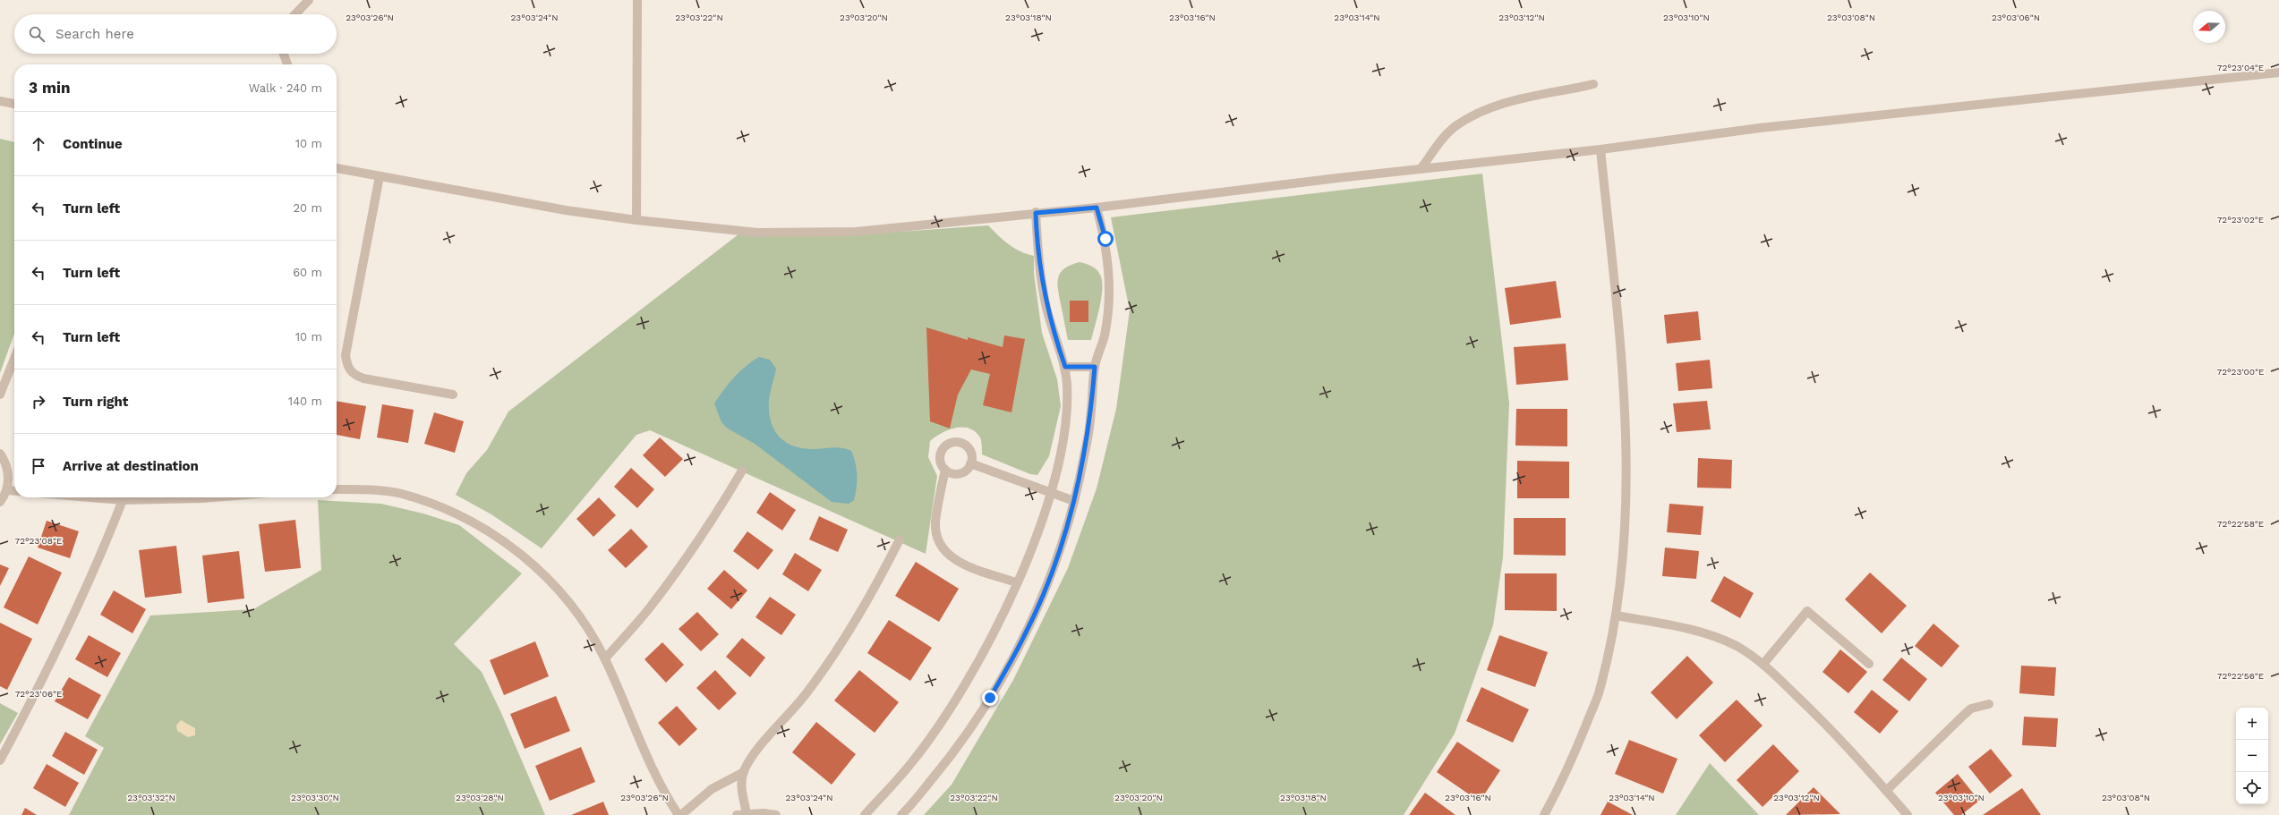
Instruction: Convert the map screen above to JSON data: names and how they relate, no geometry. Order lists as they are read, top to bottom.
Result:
{
  "north": "left",
  "page": {
    "search": "Search here",
    "heading": ["3 min", "Walk · 240 m"],
    "list": [
      ["Continue", "10 m"],
      ["Turn left", "20 m"],
      ["Turn left", "60 m"],
      ["Turn left", "10 m"],
      ["Turn right", "140 m"],
      "Arrive at destination"
    ],
    "map_buttons": ["+", "−"]
  },
  "coordinates": [
    "23°03'20\"N",
    "23°03'18\"N",
    "23°03'26\"N",
    "23°03'24\"N",
    "23°03'22\"N",
    "23°03'16\"N",
    "23°03'14\"N",
    "23°03'12\"N",
    "23°03'10\"N",
    "23°03'08\"N",
    "23°03'06\"N",
    "72°23'04\"E",
    "72°23'02\"E",
    "72°23'00\"E",
    "72°22'58\"E",
    "72°23'08\"E",
    "72°22'56\"E",
    "72°23'06\"E",
    "23°03'32\"N",
    "23°03'30\"N",
    "23°03'28\"N"
  ]
}
